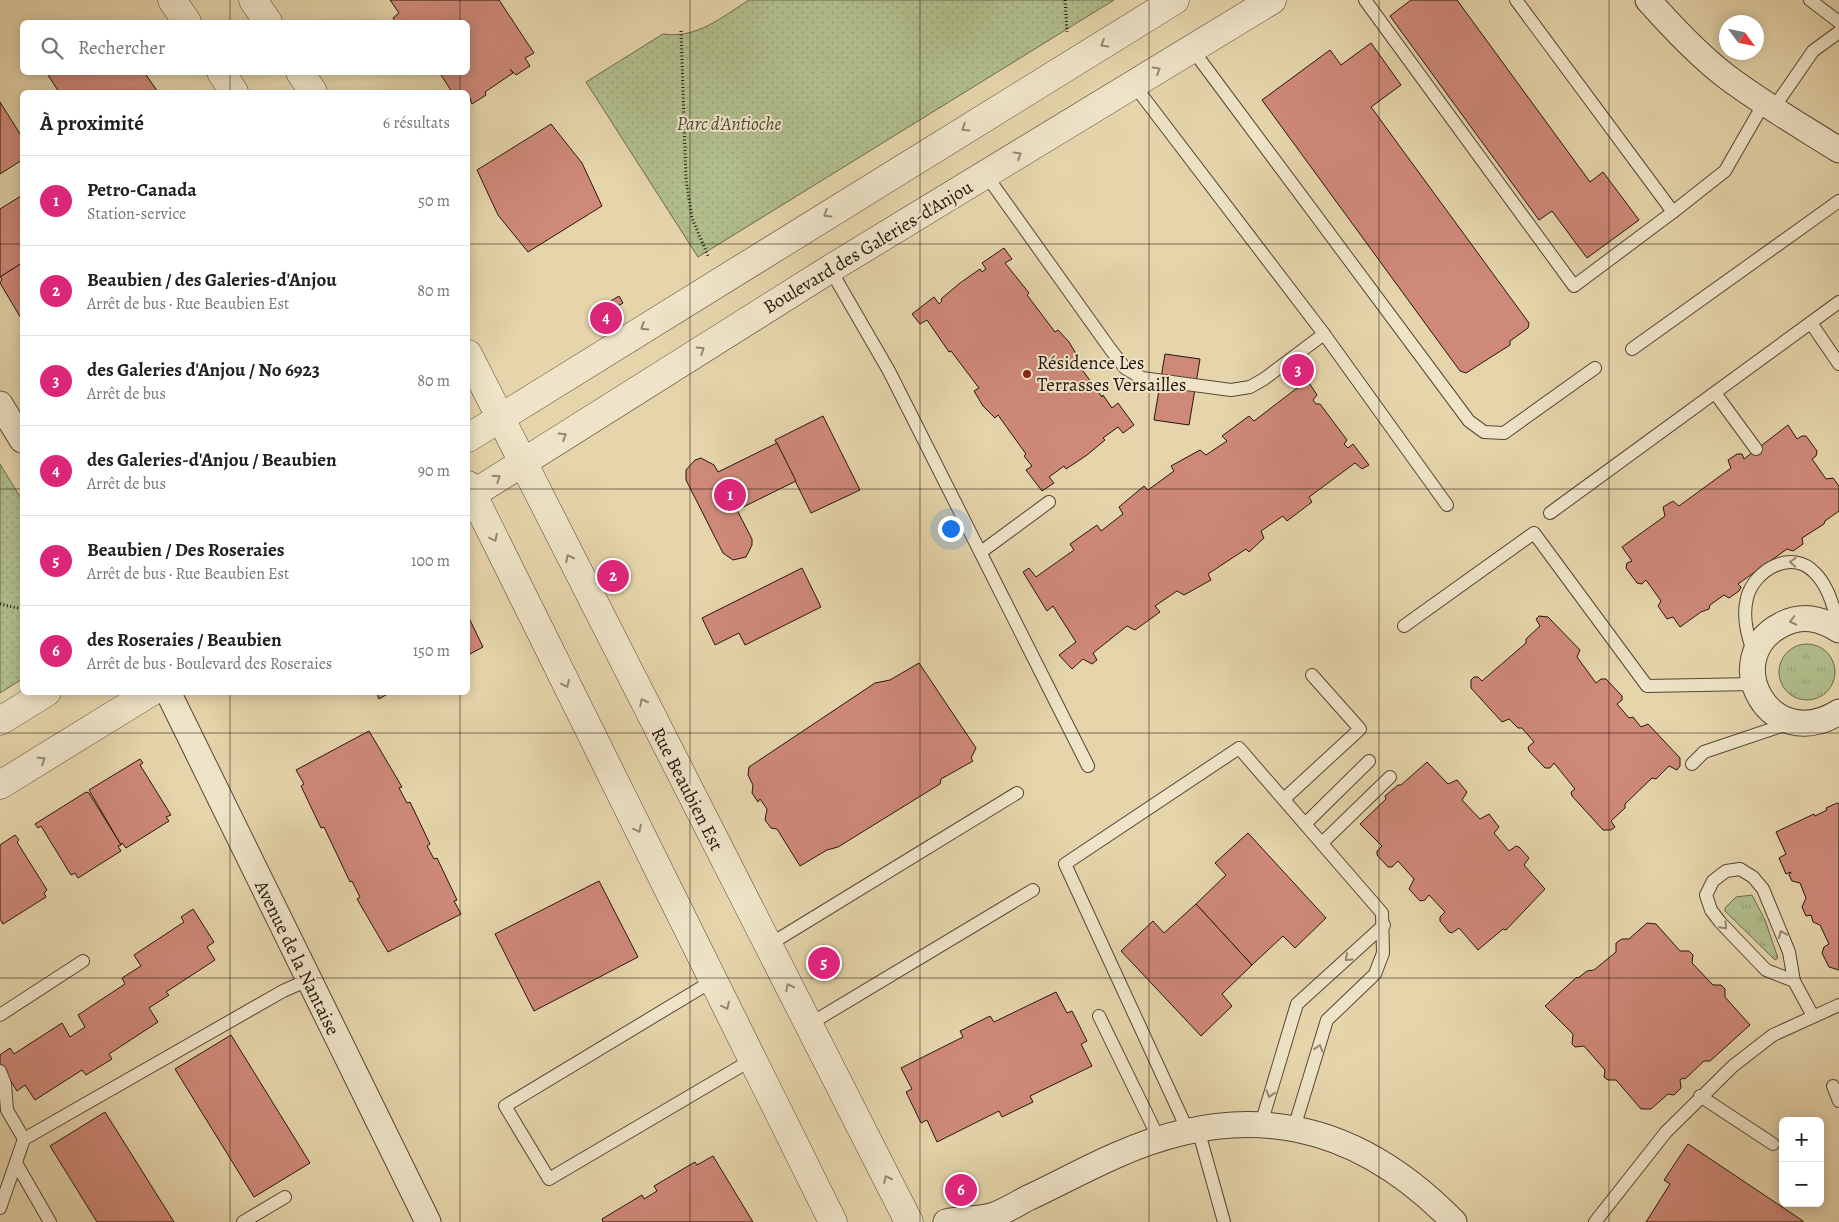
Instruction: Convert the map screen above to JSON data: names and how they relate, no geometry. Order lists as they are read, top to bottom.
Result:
{
  "streets": {
    "street": ["Boulevard des Galeries-d'Anjou", "Rue Beaubien Est", "Avenue de la Nantaise"]
  },
  "crossings": [
    ["Boulevard des Galeries-d'Anjou", "Rue Beaubien Est"]
  ],
  "parks": ["Parc d'Antioche"],
  "places": ["Résidence Les Terrasses Versailles"],
  "north": "bottom right",
  "page": {
    "search": "Rechercher",
    "heading": ["À proximité", "6 résultats"],
    "list": [
      {
        "mark": "1",
        "name": "Petro-Canada",
        "note": "Station-service",
        "value": "50 m"
      },
      {
        "mark": "2",
        "name": "Beaubien / des Galeries-d'Anjou",
        "note": "Arrêt de bus · Rue Beaubien Est",
        "value": "80 m"
      },
      {
        "mark": "3",
        "name": "des Galeries d'Anjou / No 6923",
        "note": "Arrêt de bus",
        "value": "80 m"
      },
      {
        "mark": "4",
        "name": "des Galeries-d'Anjou / Beaubien",
        "note": "Arrêt de bus",
        "value": "90 m"
      },
      {
        "mark": "5",
        "name": "Beaubien / Des Roseraies",
        "note": "Arrêt de bus · Rue Beaubien Est",
        "value": "100 m"
      },
      {
        "mark": "6",
        "name": "des Roseraies / Beaubien",
        "note": "Arrêt de bus · Boulevard des Roseraies",
        "value": "150 m"
      }
    ],
    "pins": [
      "4",
      "3",
      "1",
      "2",
      "5",
      "6"
    ],
    "map_buttons": ["+", "−"]
  }
}
